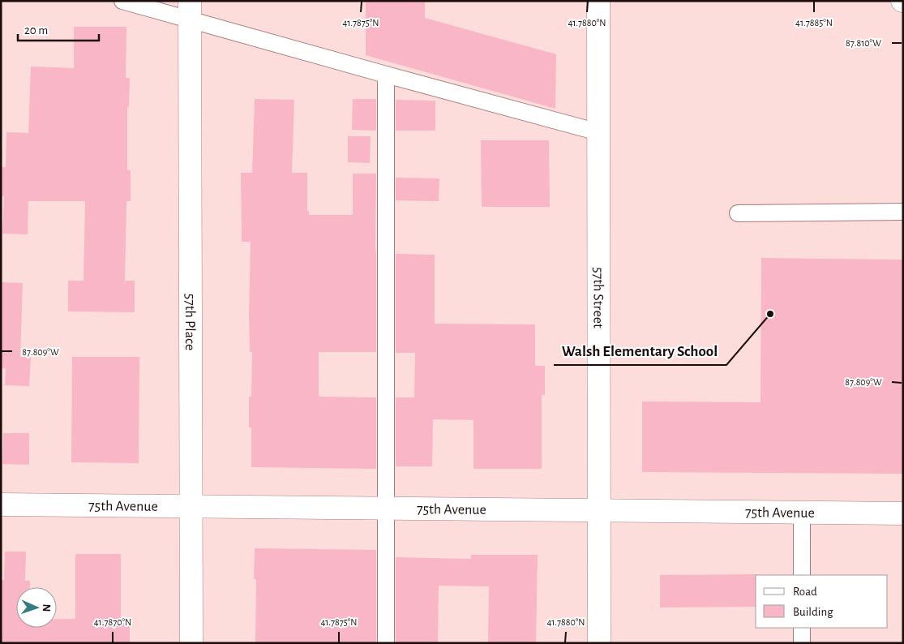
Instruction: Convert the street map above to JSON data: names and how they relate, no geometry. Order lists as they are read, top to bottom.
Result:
{
  "streets": {
    "street": ["57th Street", "57th Place", "75th Avenue"]
  },
  "crossings": [
    ["57th Street", "75th Avenue"],
    ["57th Place", "75th Avenue"]
  ],
  "places": ["Walsh Elementary School"],
  "legend": ["Road", "Building"],
  "scale_bar": "20 m",
  "north": "right",
  "coordinates": [
    "41.7875°N",
    "41.7880°N",
    "41.7885°N",
    "87.810°W",
    "87.809°W",
    "41.7870°N"
  ]
}
